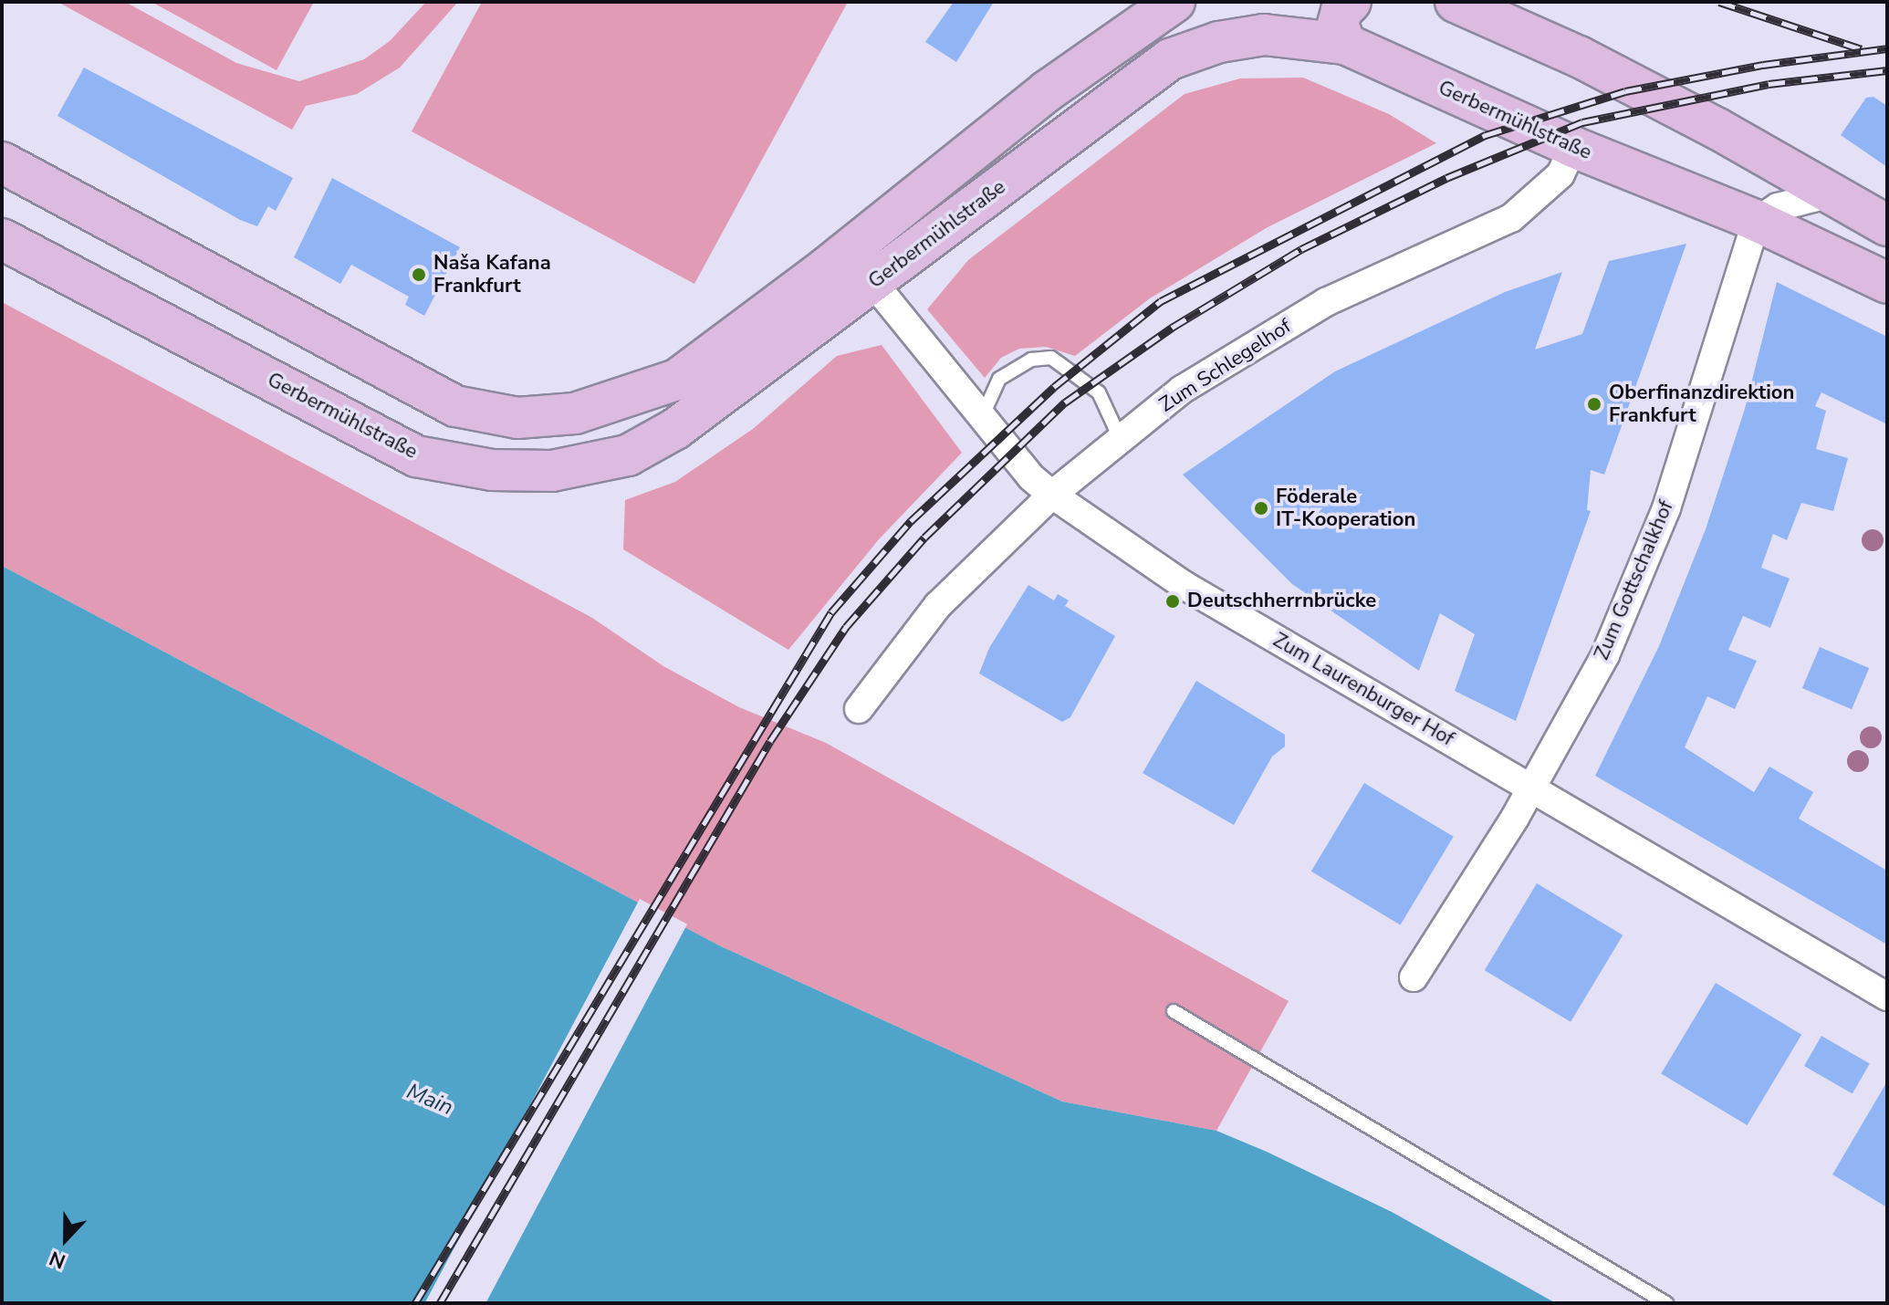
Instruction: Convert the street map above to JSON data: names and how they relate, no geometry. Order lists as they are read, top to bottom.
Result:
{
  "streets": {
    "main road": ["Gerbermühlstraße"],
    "street": ["Zum Schlegelhof", "Zum Gottschalkhof", "Zum Laurenburger Hof"]
  },
  "crossings": [
    ["Gerbermühlstraße", "Zum Schlegelhof"],
    ["Gerbermühlstraße", "Zum Gottschalkhof"],
    ["Gerbermühlstraße", "Zum Laurenburger Hof"],
    ["Zum Schlegelhof", "Zum Laurenburger Hof"],
    ["Zum Gottschalkhof", "Zum Laurenburger Hof"]
  ],
  "water": ["Main"],
  "places": [
    "Naša Kafana Frankfurt",
    "Oberfinanzdirektion Frankfurt",
    "Föderale IT-Kooperation",
    "Deutschherrnbrücke"
  ],
  "north": "bottom"
}
